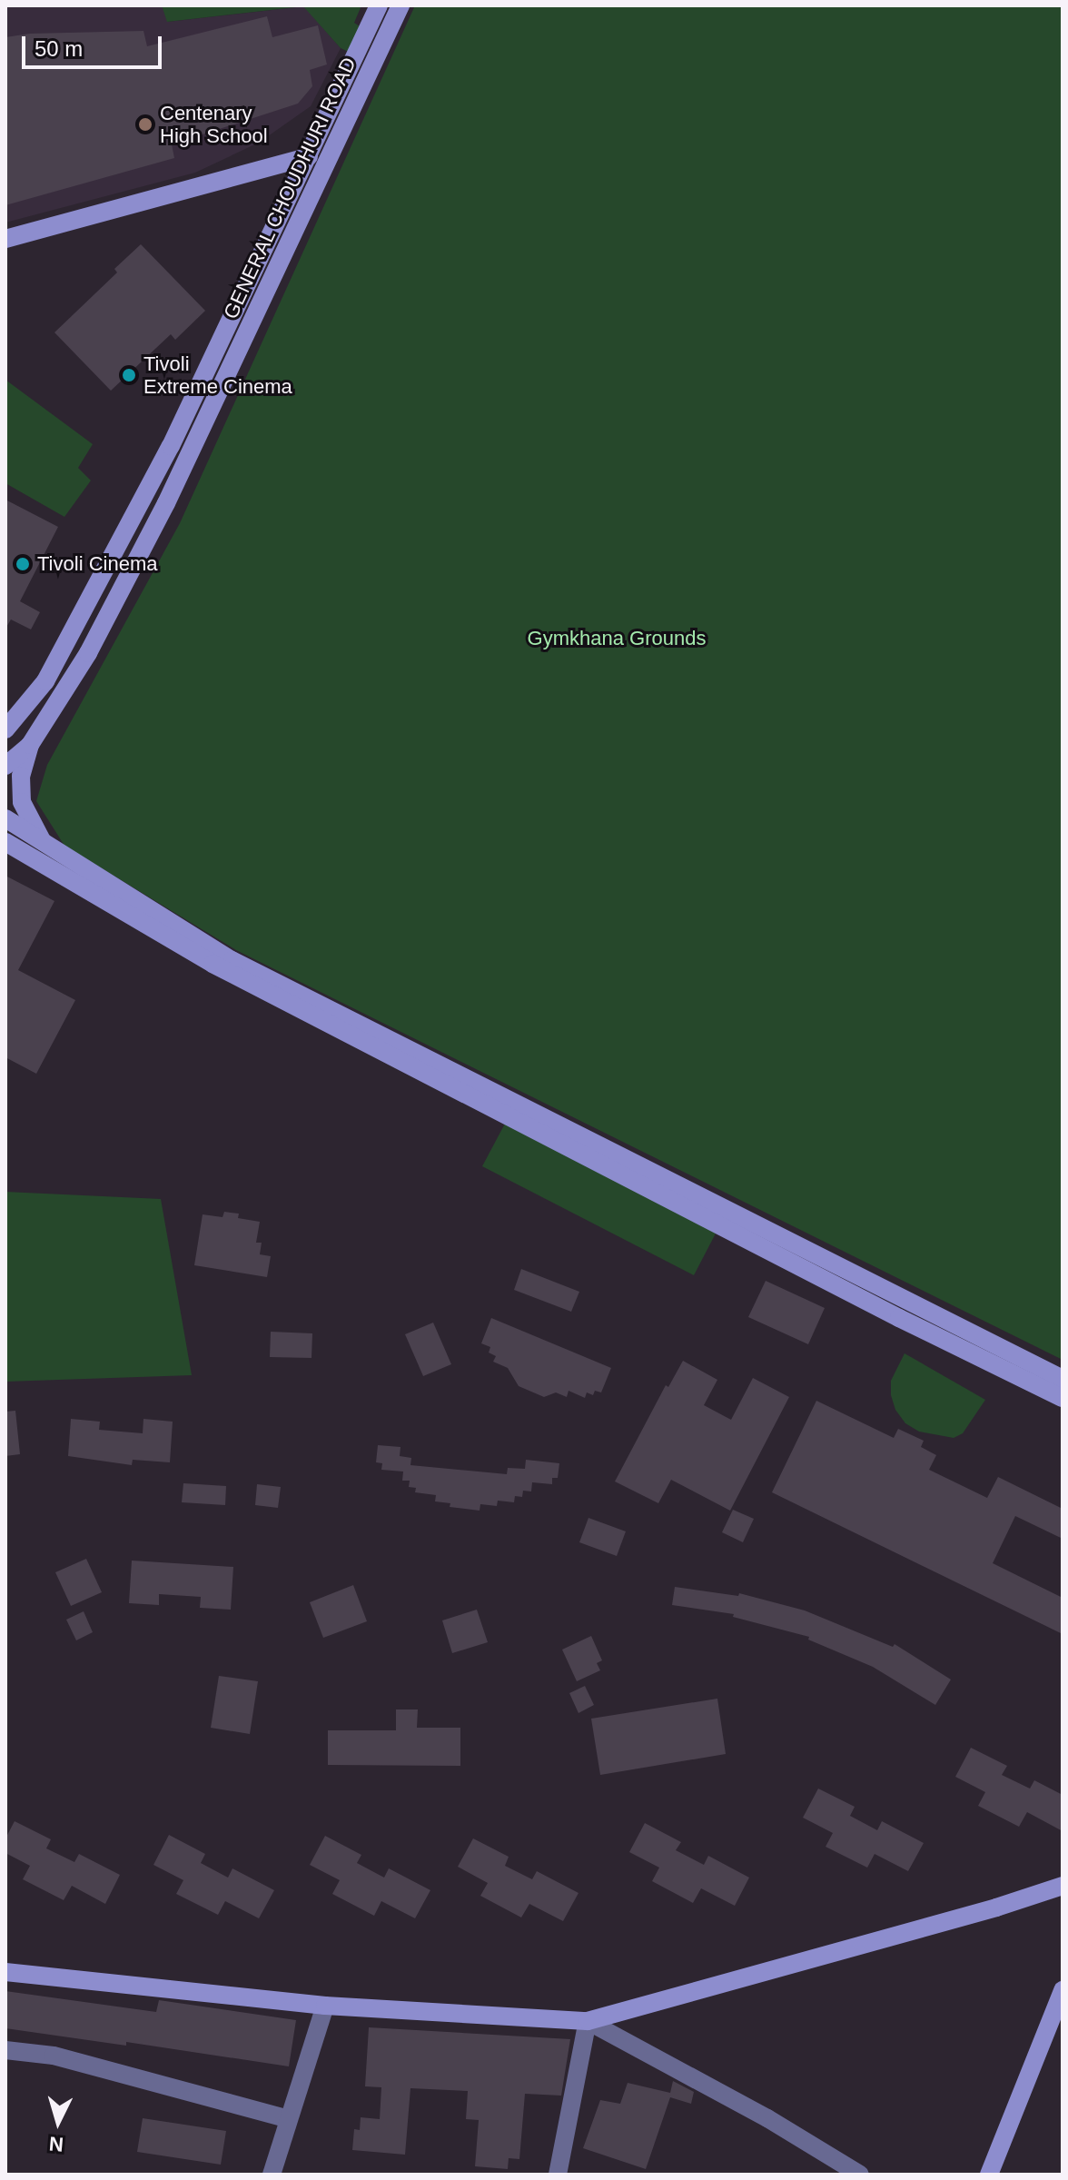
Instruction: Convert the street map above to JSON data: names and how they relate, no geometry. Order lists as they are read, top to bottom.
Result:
{
  "streets": {
    "main road": ["GENERAL CHOUDHURI ROAD"]
  },
  "parks": ["Gymkhana Grounds"],
  "places": ["Centenary High School", "Tivoli Extreme Cinema", "Tivoli Cinema"],
  "scale_bar": "50 m",
  "north": "bottom"
}
